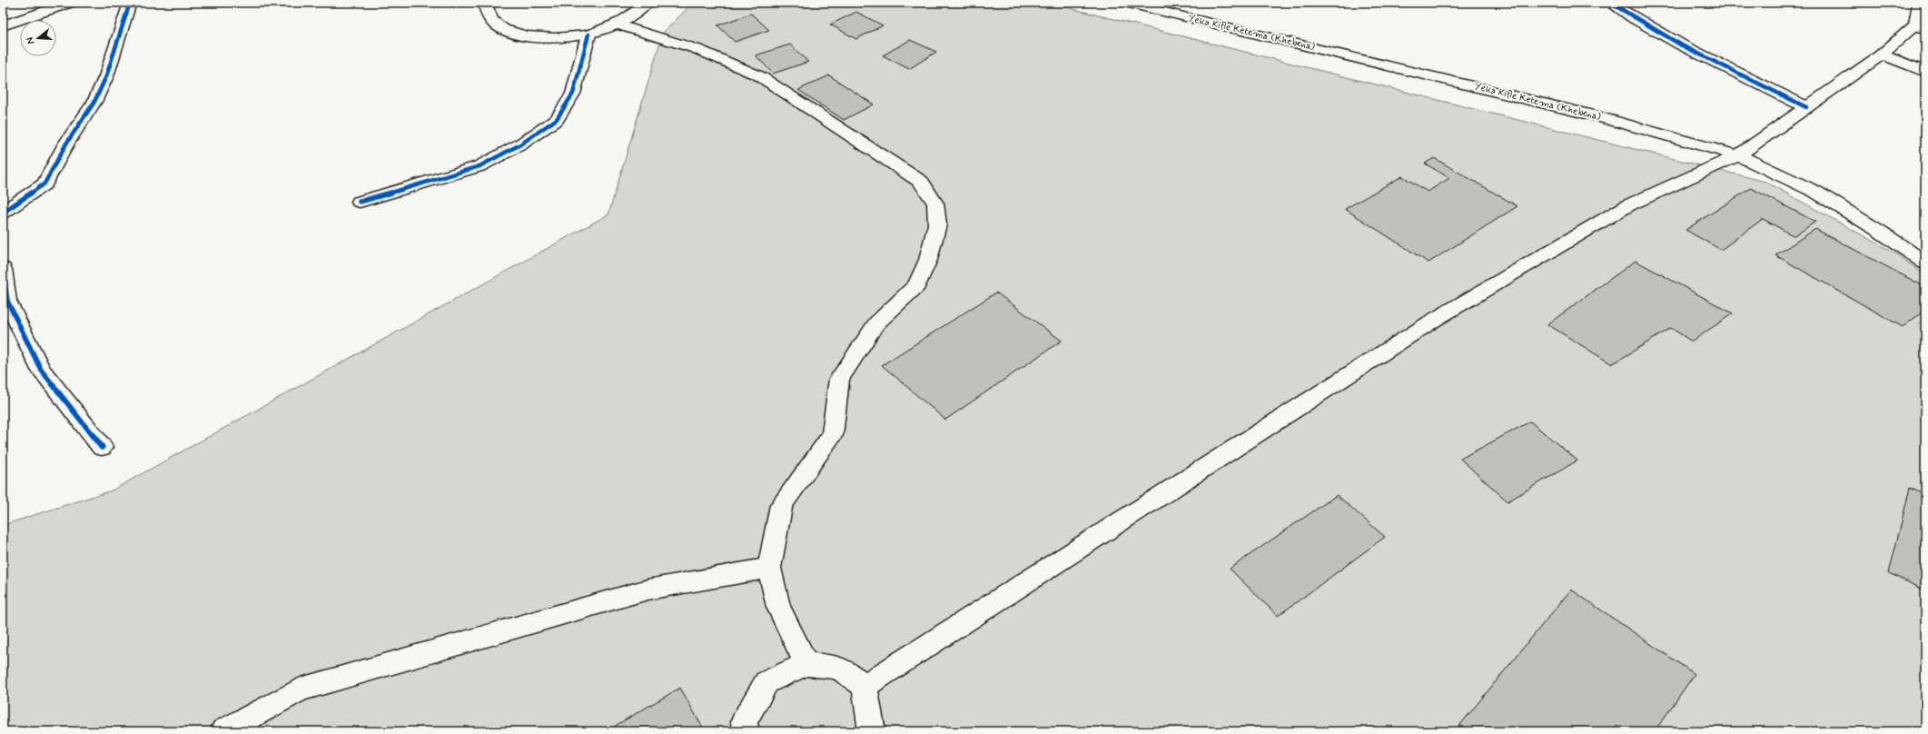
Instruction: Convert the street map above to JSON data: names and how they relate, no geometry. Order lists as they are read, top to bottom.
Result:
{
  "streets": {
    "main road": ["Yeka Kifle Ketema (Khebena)"]
  },
  "north": "left"
}
